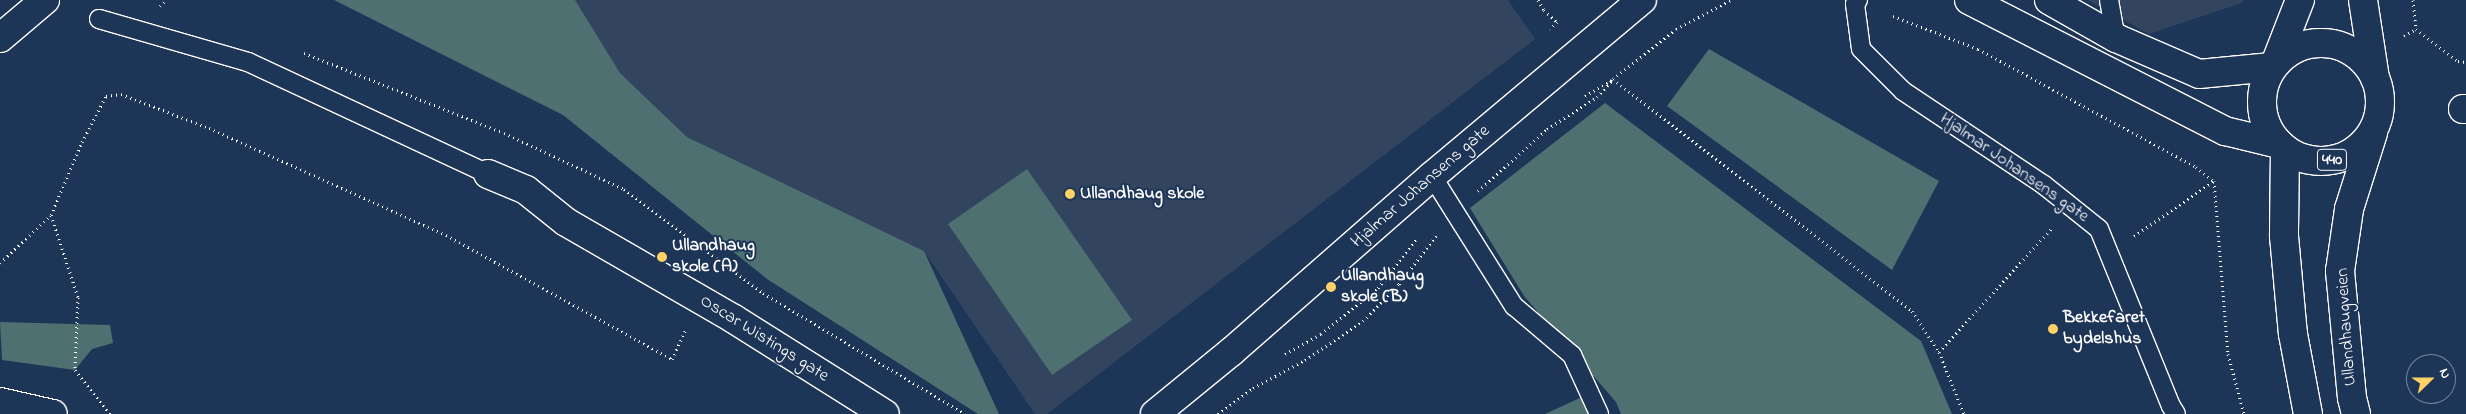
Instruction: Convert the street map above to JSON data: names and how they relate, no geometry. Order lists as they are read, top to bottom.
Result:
{
  "streets": {
    "main road": [
      "440",
      "Hjalmar Johansens gate",
      "Ullandhaugveien",
      "Oscar Wistings gate"
    ]
  },
  "crossings": [
    ["440", "Ullandhaugveien"]
  ],
  "places": [
    "Ullandhaug skole",
    "Ullandhaug skole (A)",
    "Ullandhaug skole (B)",
    "Bekkefaret bydelshus"
  ],
  "north": "right"
}
